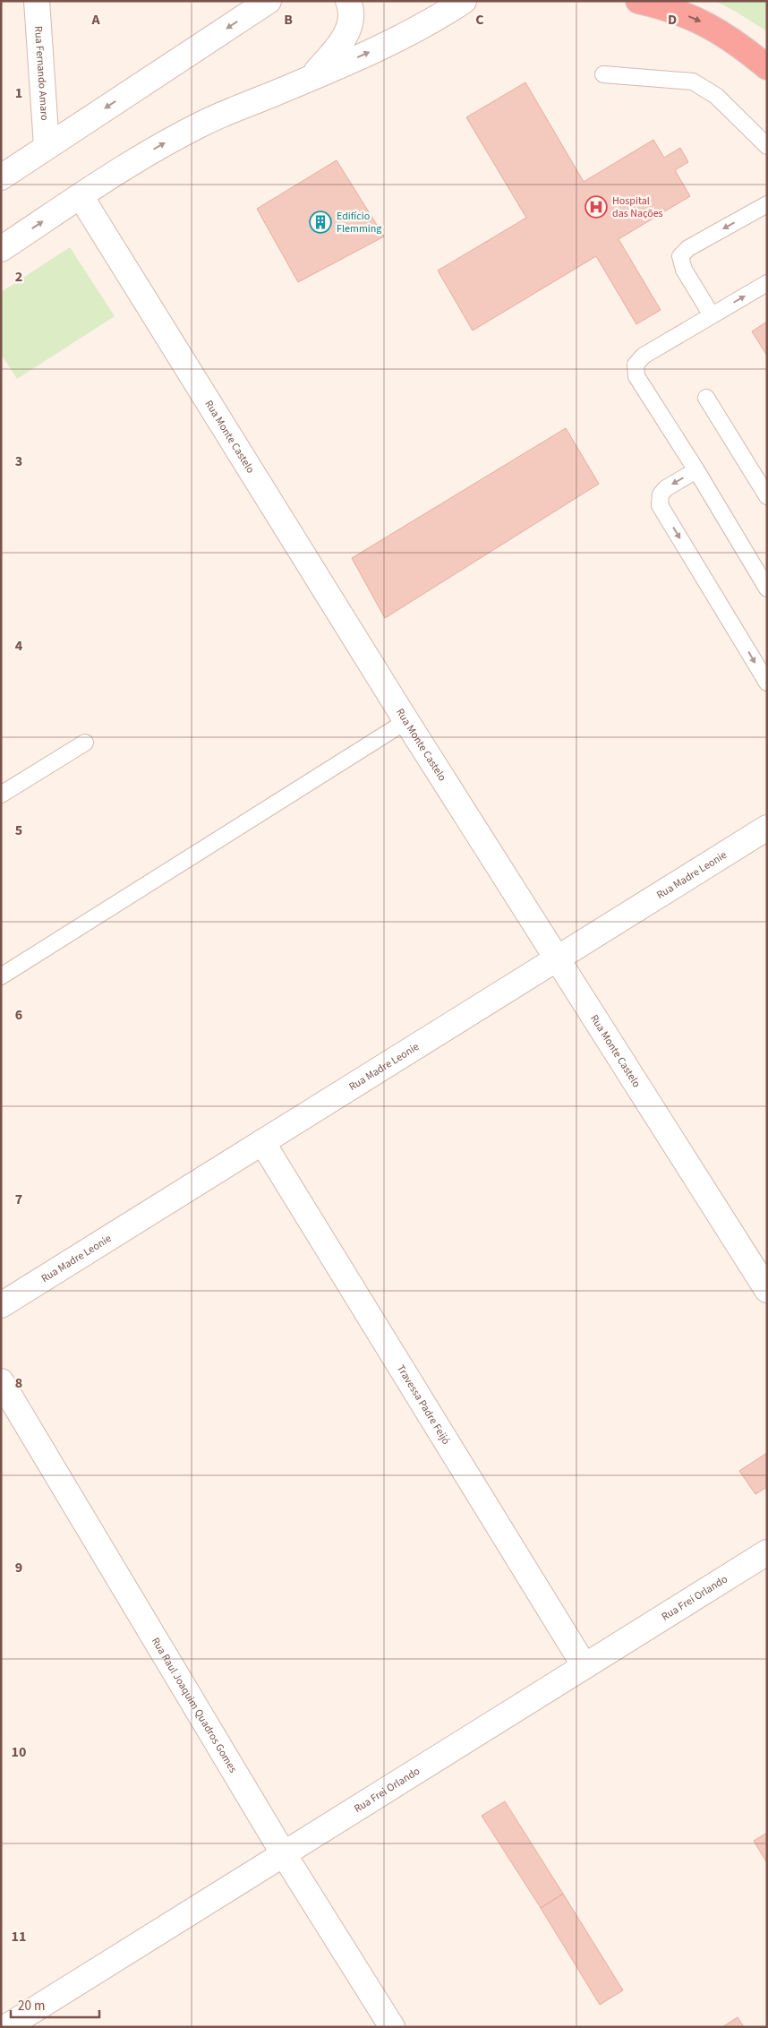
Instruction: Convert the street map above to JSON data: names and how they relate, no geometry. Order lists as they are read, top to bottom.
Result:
{
  "streets": {
    "street": [
      "Rua Fernando Amaro",
      "Rua Monte Castelo",
      "Rua Madre Leonie",
      "Travessa Padre Feijó",
      "Rua Frei Orlando",
      "Rua Raul Joaquim Quadros Gomes"
    ]
  },
  "crossings": [
    ["Rua Monte Castelo", "Rua Madre Leonie"],
    ["Rua Madre Leonie", "Travessa Padre Feijó"],
    ["Travessa Padre Feijó", "Rua Frei Orlando"],
    ["Rua Frei Orlando", "Rua Raul Joaquim Quadros Gomes"]
  ],
  "places": {
    "hospital": ["Hospital das Nações"],
    "building": ["Edifício Flemming"]
  },
  "scale_bar": "20 m",
  "grid": {
    "columns": [
      "A",
      "B",
      "C",
      "D"
    ],
    "rows": [
      "1",
      "2",
      "3",
      "4",
      "5",
      "6",
      "7",
      "8",
      "9",
      "10",
      "11"
    ]
  }
}
